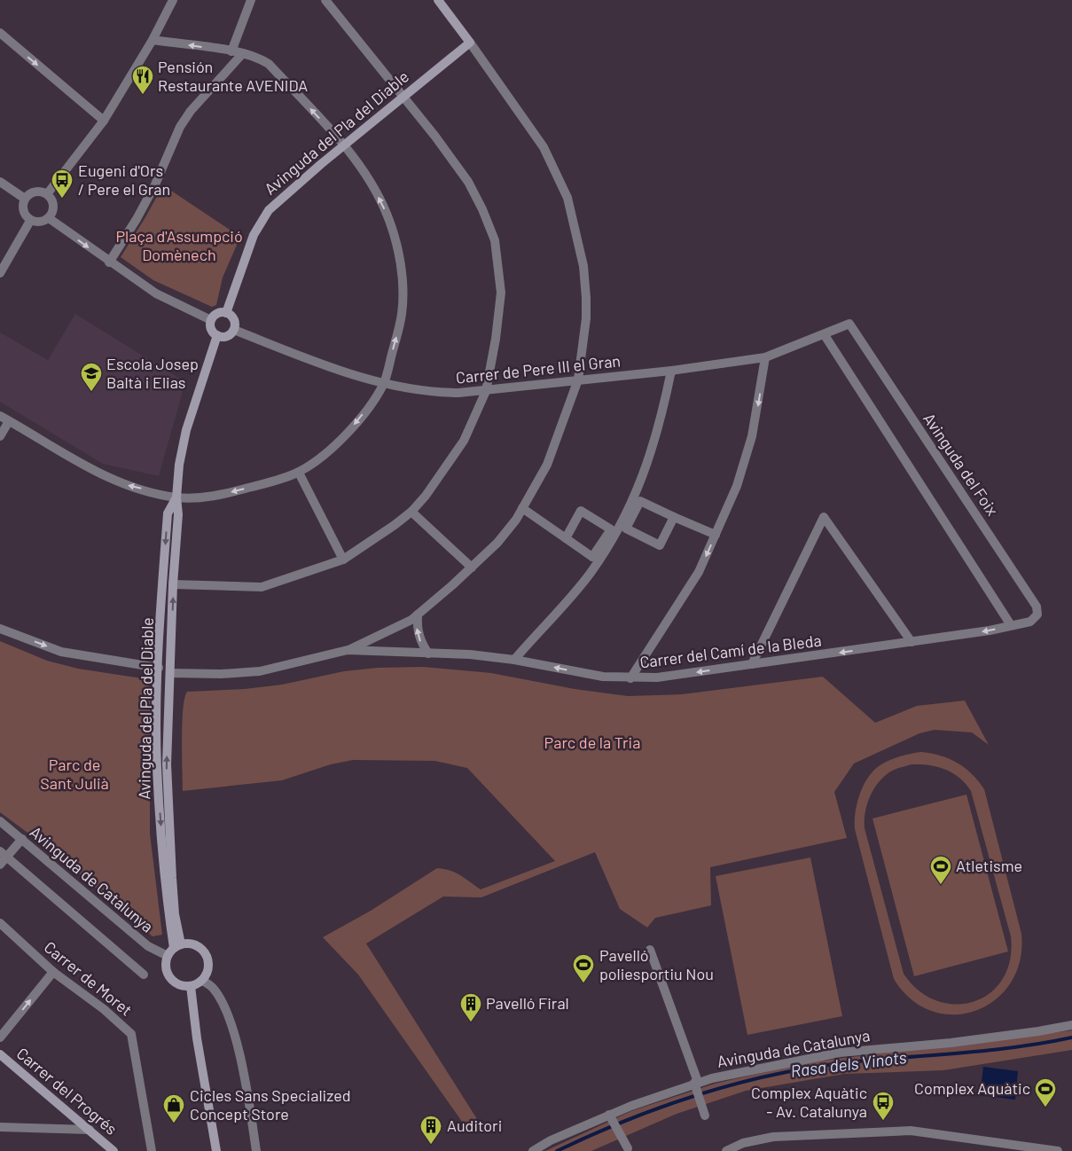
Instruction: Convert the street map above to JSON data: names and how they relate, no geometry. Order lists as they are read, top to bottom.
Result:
{
  "streets": {
    "street": [
      "Avinguda del Pla del Diable",
      "Carrer de Pere III el Gran",
      "Avinguda del Foix",
      "Carrer del Camí de la Bleda",
      "Avinguda de Catalunya",
      "Carrer de Moret",
      "Carrer del Progrés"
    ]
  },
  "crossings": [
    ["Avinguda del Pla del Diable", "Carrer de Pere III el Gran"],
    ["Avinguda del Pla del Diable", "Carrer del Camí de la Bleda"],
    ["Avinguda del Pla del Diable", "Avinguda de Catalunya"],
    ["Carrer de Pere III el Gran", "Avinguda del Foix"],
    ["Avinguda del Foix", "Carrer del Camí de la Bleda"]
  ],
  "one_way": ["Carrer del Camí de la Bleda"],
  "water": ["Rasa dels Vinots"],
  "parks": ["Plaça d'Assumpció Domènech", "Parc de la Tria", "Parc de Sant Julià"],
  "places": {
    "restaurant": ["Pensión Restaurante AVENIDA"],
    "bus stop": ["Eugeni d'Ors / Pere el Gran", "Complex Aquàtic - Av. Catalunya"],
    "school or university": ["Escola Josep Baltà i Elias"],
    "sports": ["Atletisme", "Pavelló poliesportiu Nou", "Complex Aquàtic"],
    "building": ["Pavelló Firal", "Auditori"],
    "shop": ["Cicles Sans Specialized Concept Store"]
  }
}
